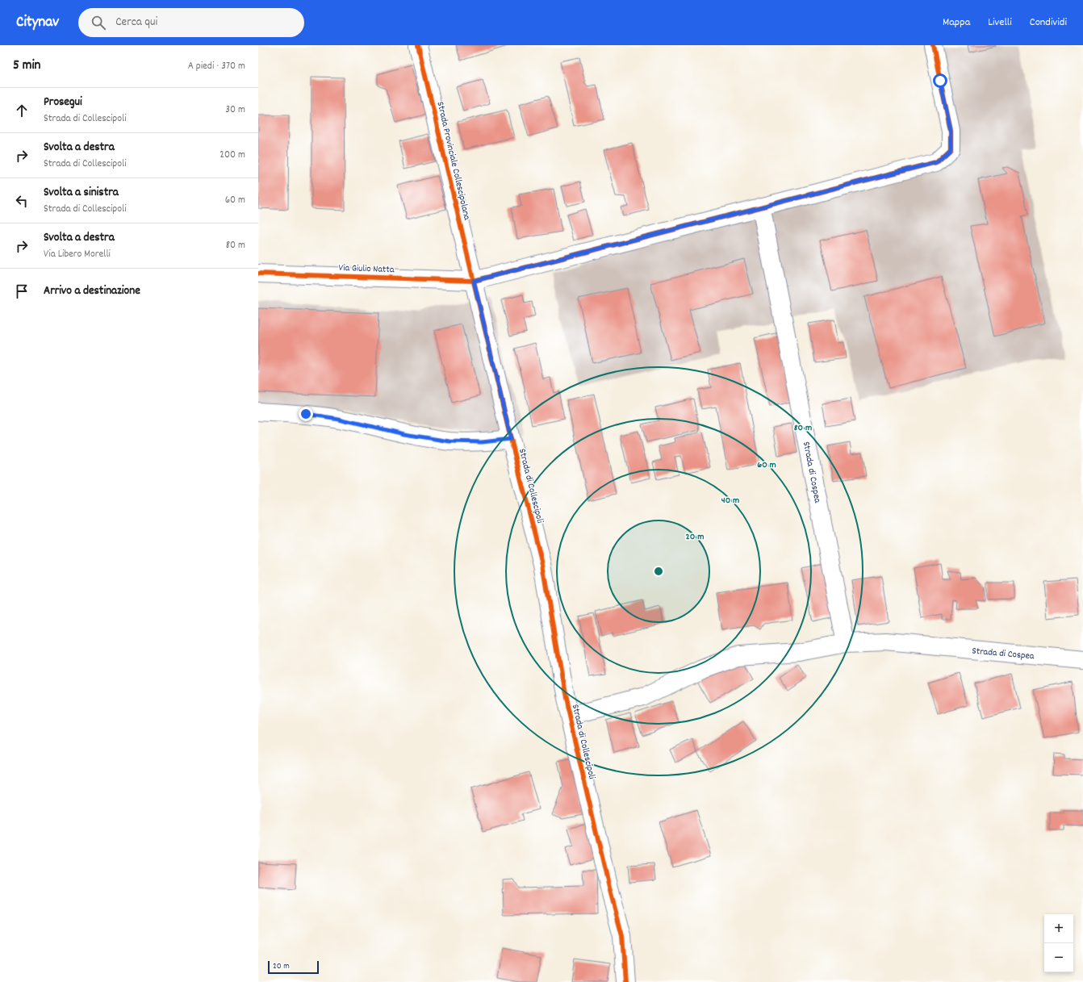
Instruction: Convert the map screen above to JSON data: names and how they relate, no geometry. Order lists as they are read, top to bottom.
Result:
{
  "streets": {
    "street": [
      "Strada Provinciale Collescipolana",
      "Via Giulio Natta",
      "Strada di Cospea",
      "Strada di Collescipoli"
    ]
  },
  "crossings": [
    ["Strada Provinciale Collescipolana", "Via Giulio Natta"],
    ["Strada Provinciale Collescipolana", "Strada di Collescipoli"],
    ["Via Giulio Natta", "Strada di Collescipoli"],
    ["Strada di Cospea", "Strada di Collescipoli"]
  ],
  "scale_bar": "20 m",
  "page": {
    "header": "Citynav",
    "search": "Cerca qui",
    "nav": ["Mappa", "Livelli", "Condividi"],
    "heading": ["5 min", "A piedi · 370 m"],
    "list": [
      ["Prosegui", "Strada di Collescipoli", "30 m"],
      ["Svolta a destra", "Strada di Collescipoli", "200 m"],
      ["Svolta a sinistra", "Strada di Collescipoli", "60 m"],
      ["Svolta a destra", "Via Libero Morelli", "80 m"],
      "Arrivo a destinazione"
    ],
    "map_buttons": ["+", "−"],
    "scale": "20 m"
  },
  "rings": [
    "80 m",
    "60 m",
    "40 m",
    "20 m"
  ]
}
